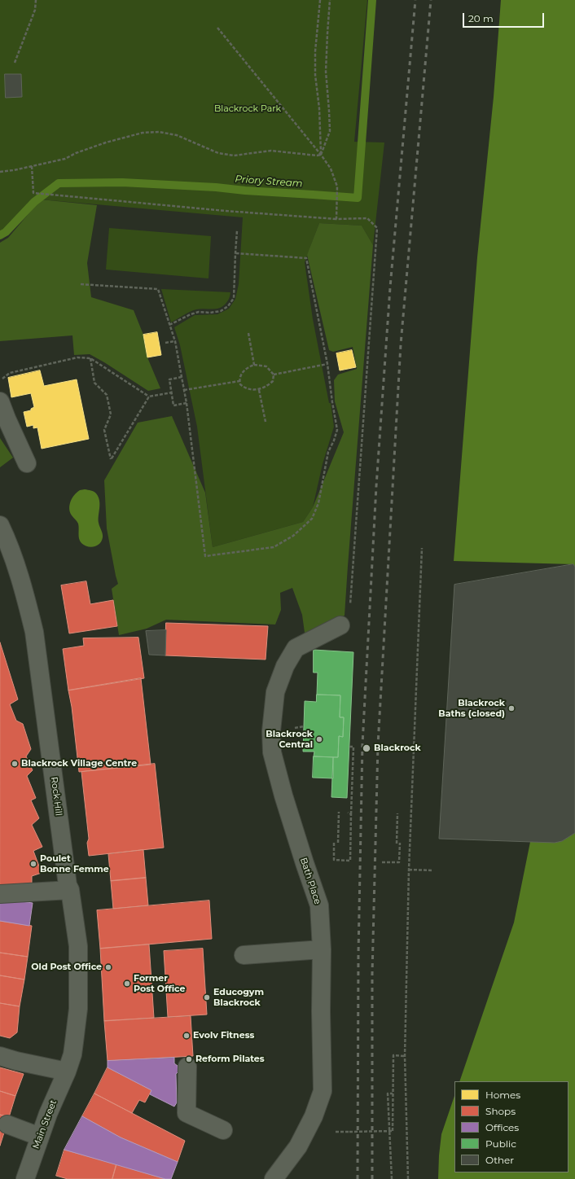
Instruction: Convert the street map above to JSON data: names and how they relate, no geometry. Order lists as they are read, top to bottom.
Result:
{
  "streets": {
    "street": ["Rock Hill", "Bath Place", "Main Street"]
  },
  "crossings": [
    ["Rock Hill", "Main Street"]
  ],
  "water": ["Priory Stream"],
  "parks": ["Blackrock Park"],
  "places": [
    "Blackrock Baths (closed)",
    "Blackrock Central",
    "Blackrock",
    "Blackrock Village Centre",
    "Poulet Bonne Femme",
    "Old Post Office",
    "Former Post Office",
    "Educogym Blackrock",
    "Evolv Fitness",
    "Reform Pilates"
  ],
  "legend": [
    "Homes",
    "Shops",
    "Offices",
    "Public",
    "Other"
  ],
  "scale_bar": "20 m"
}
